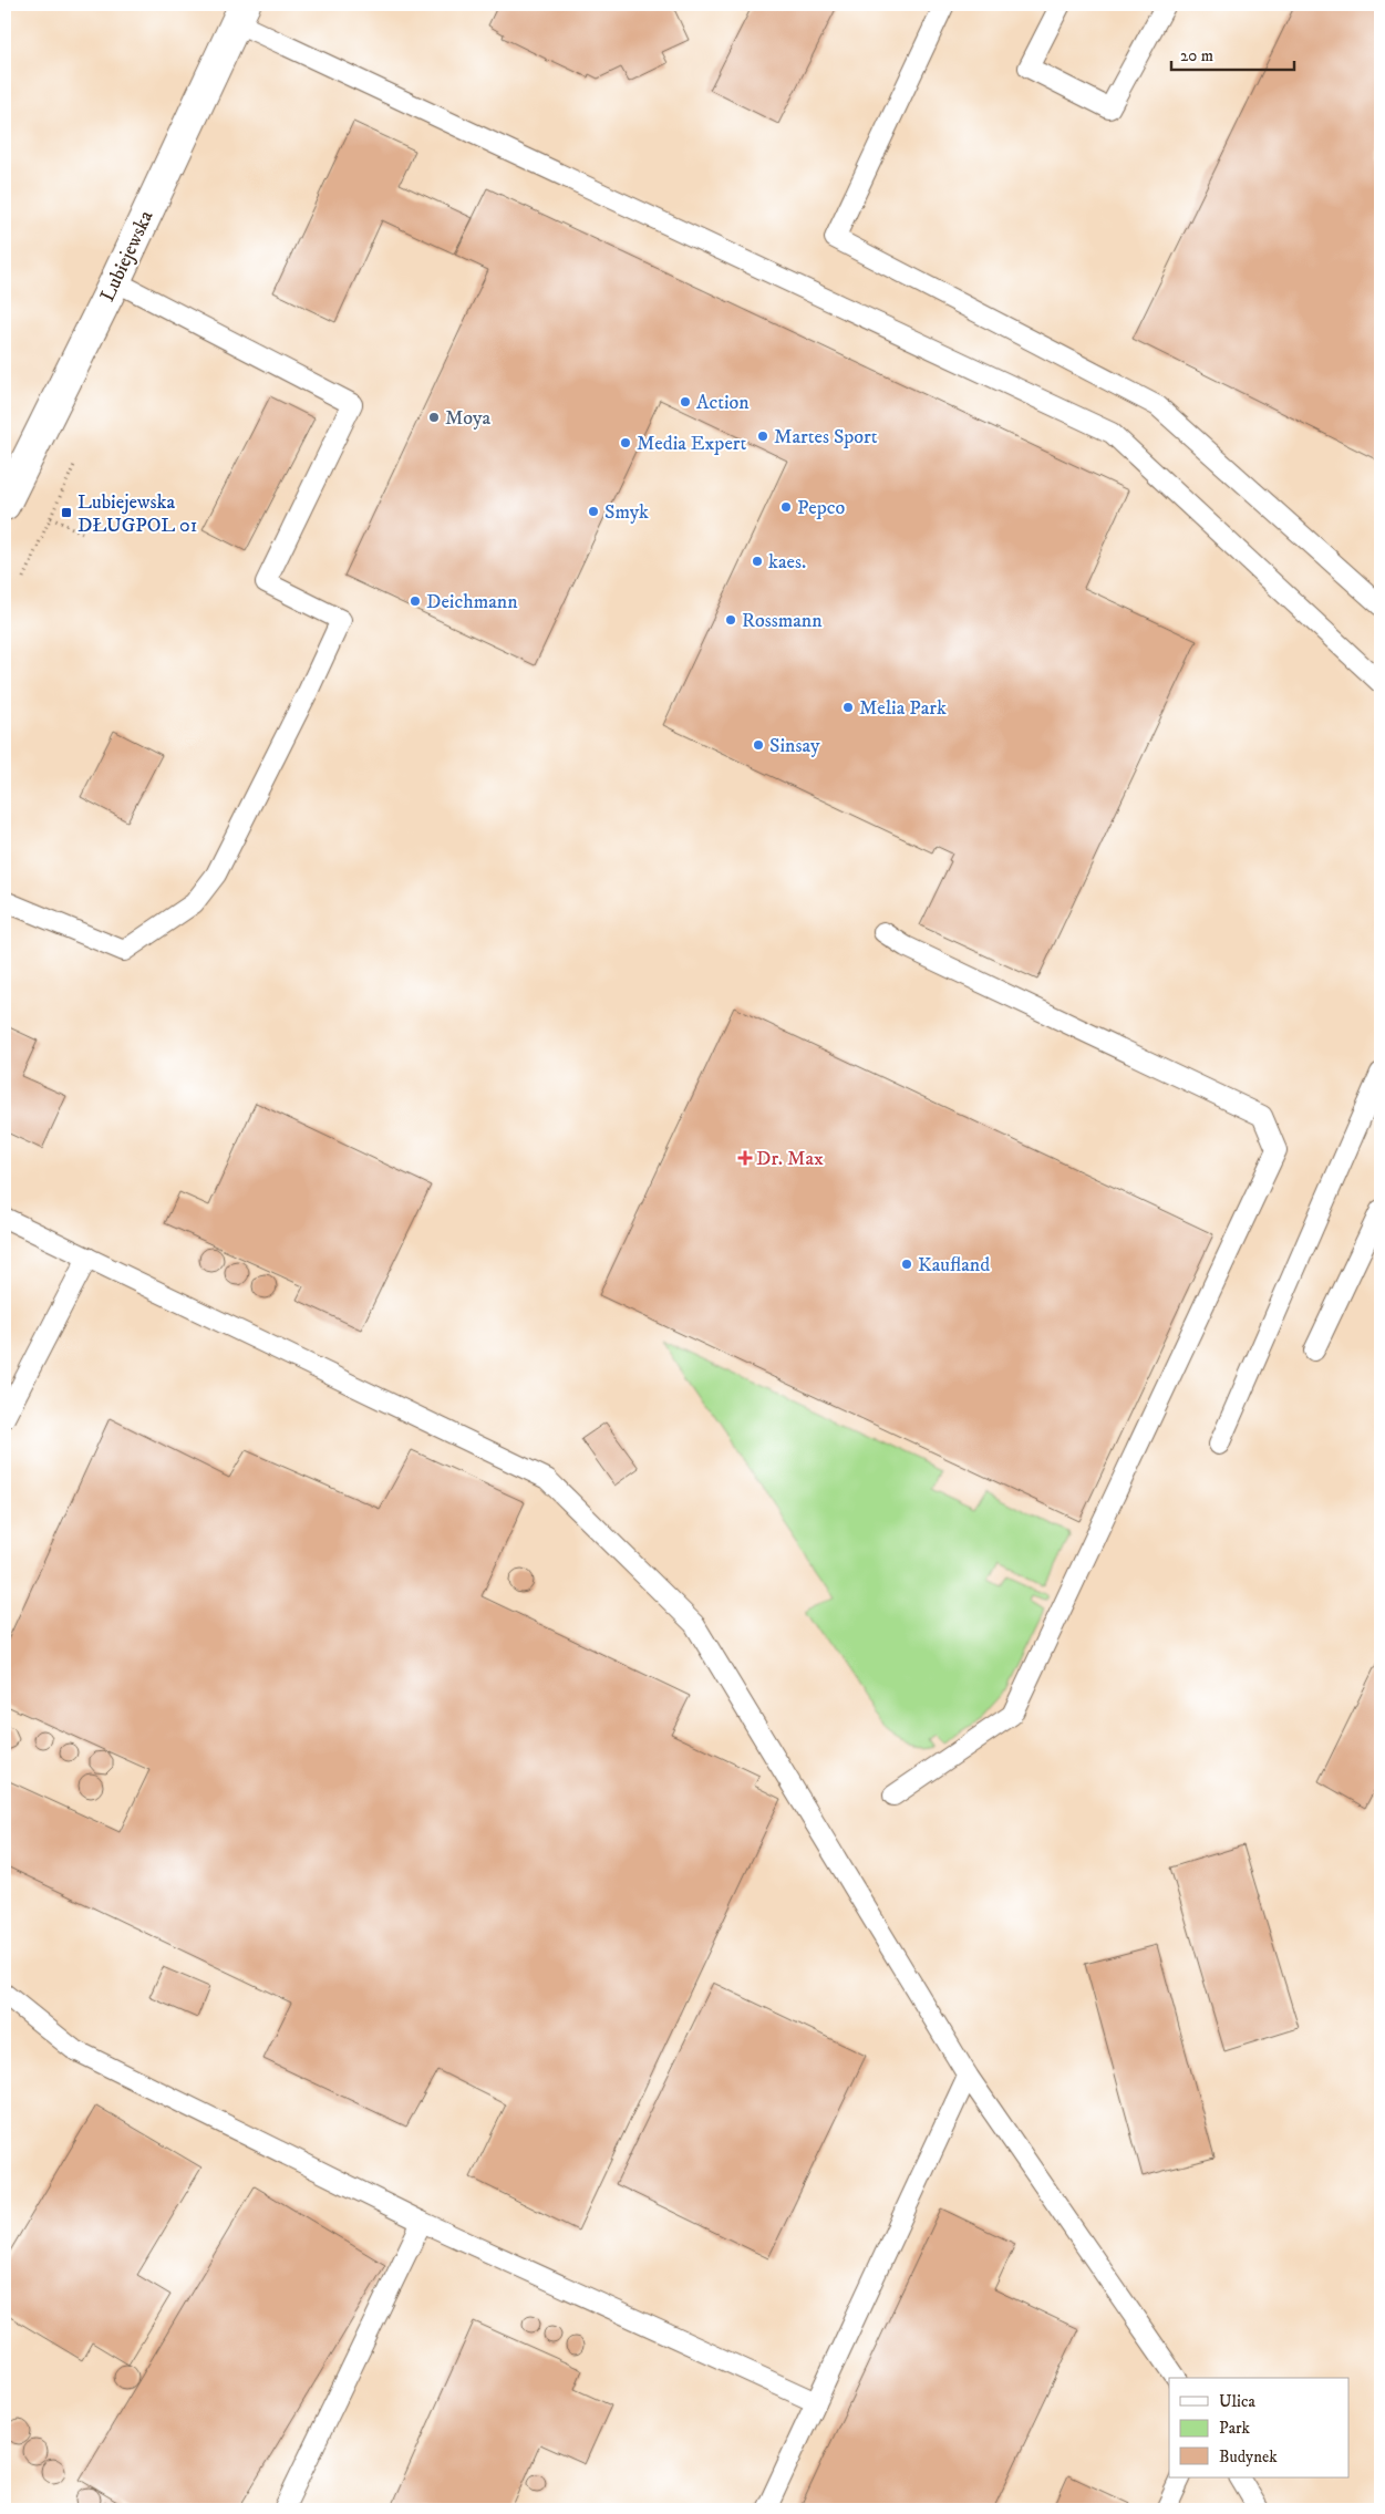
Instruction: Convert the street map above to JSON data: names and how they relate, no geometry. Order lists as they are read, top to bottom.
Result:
{
  "streets": {
    "main road": ["Lubiejewska"]
  },
  "places": {
    "other": [
      "Action",
      "Moya",
      "Martes Sport",
      "Media Expert",
      "Pepco",
      "Smyk",
      "kaes.",
      "Deichmann",
      "Rossmann",
      "Melia Park",
      "Sinsay",
      "Kaufland"
    ],
    "transit": ["Lubiejewska DŁUGPOL 01"],
    "health": ["Dr. Max"]
  },
  "legend": ["Ulica", "Park", "Budynek"],
  "scale_bar": "20 m"
}
